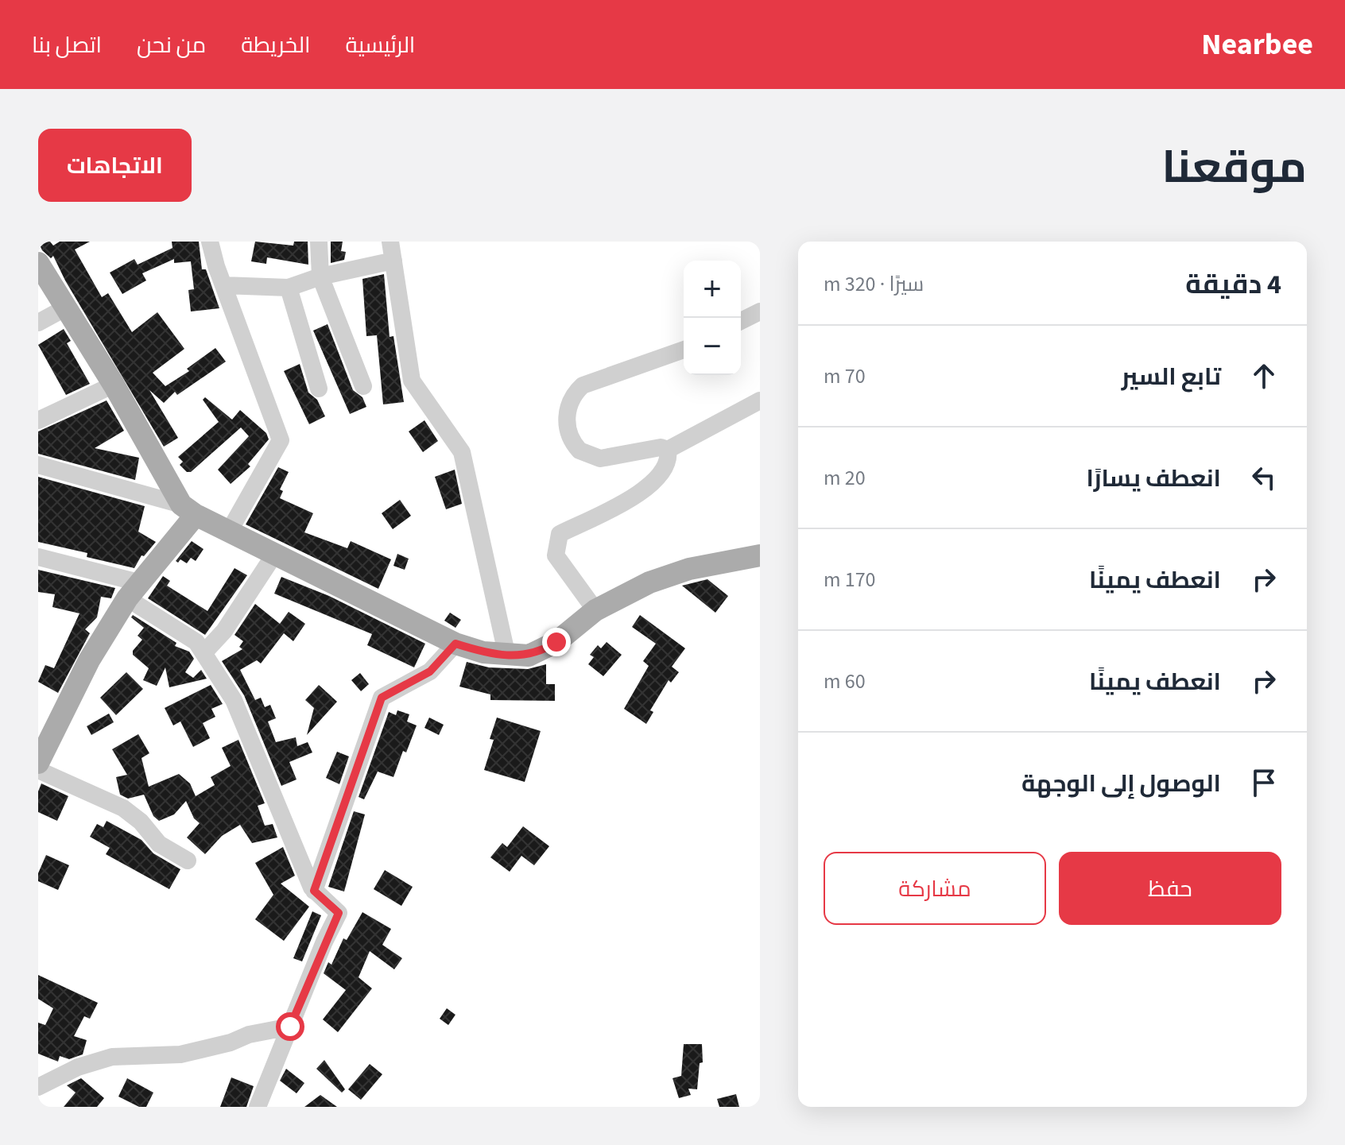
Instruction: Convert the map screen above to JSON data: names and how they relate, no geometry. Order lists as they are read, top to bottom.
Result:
{
  "page": {
    "header": "Nearbee",
    "nav": [
      "الرئيسية",
      "الخريطة",
      "من نحن",
      "اتصل بنا"
    ],
    "title": "موقعنا",
    "buttons": [
      "الاتجاهات",
      ["حفظ", "مشاركة"]
    ],
    "heading": ["4 دقيقة", "سيرًا · 320 m"],
    "map_buttons": ["+", "−"],
    "list": [
      ["تابع السير", "70 m"],
      ["انعطف يسارًا", "20 m"],
      ["انعطف يمينًا", "170 m"],
      ["انعطف يمينًا", "60 m"],
      "الوصول إلى الوجهة"
    ]
  }
}
